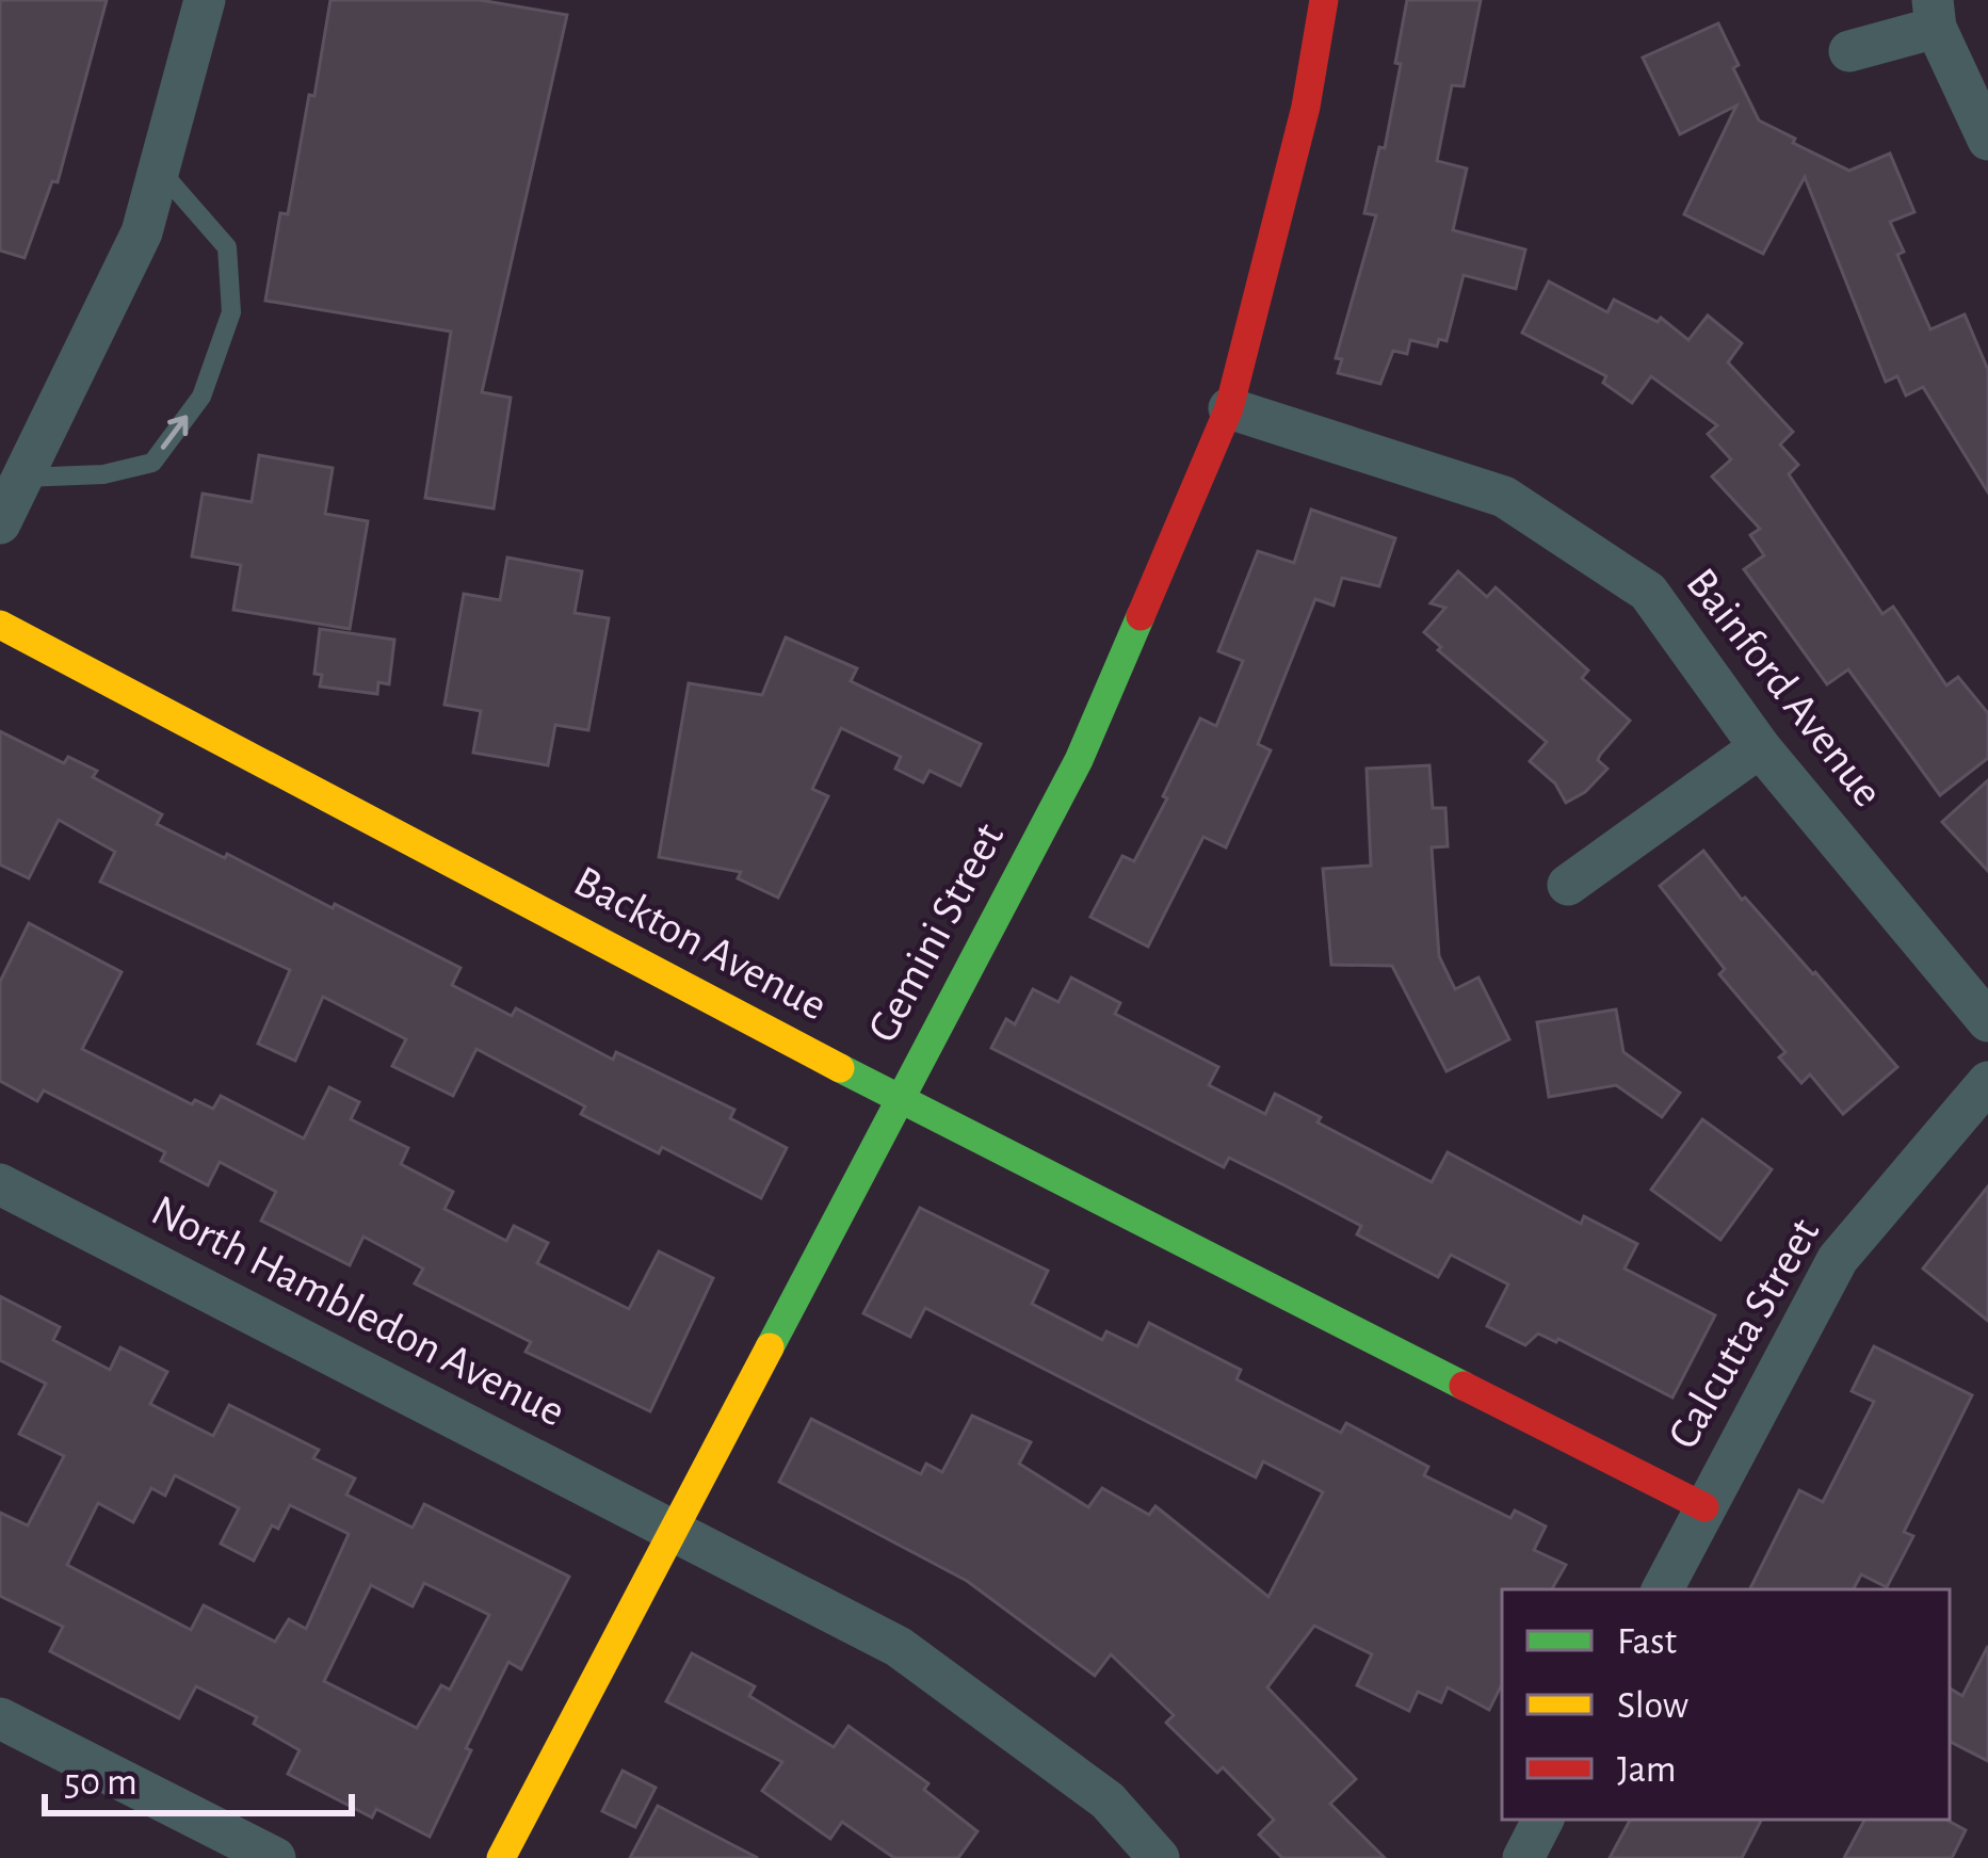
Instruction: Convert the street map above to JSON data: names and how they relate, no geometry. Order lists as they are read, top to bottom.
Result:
{
  "streets": {
    "street": [
      "Bainford Avenue",
      "Gemini Street",
      "Backton Avenue",
      "North Hambledon Avenue",
      "Calcutta Street"
    ]
  },
  "crossings": [
    ["Bainford Avenue", "Gemini Street"],
    ["Gemini Street", "Backton Avenue"],
    ["Gemini Street", "North Hambledon Avenue"],
    ["Backton Avenue", "Calcutta Street"]
  ],
  "legend": ["Fast", "Slow", "Jam"],
  "scale_bar": "50 m"
}
